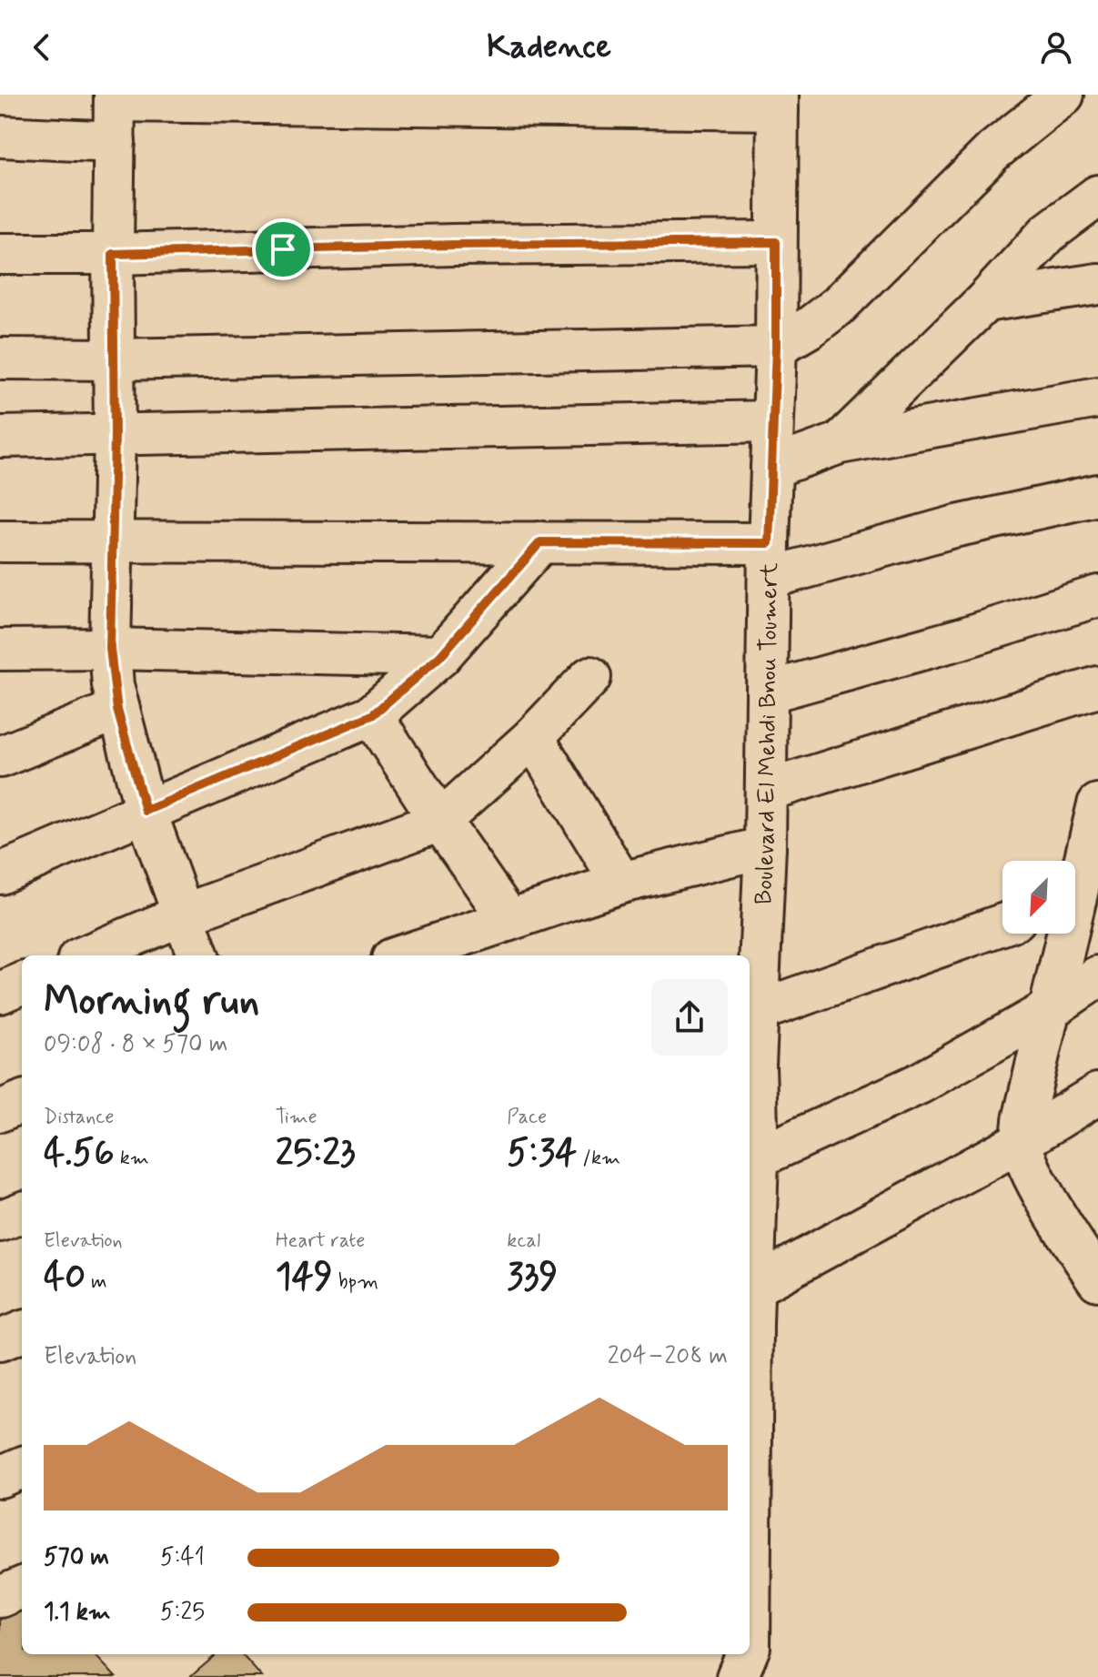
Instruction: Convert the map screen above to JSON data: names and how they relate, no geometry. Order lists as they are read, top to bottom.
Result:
{
  "streets": {
    "street": ["Boulevard El Mehdi Bnou Toumert"]
  },
  "north": "bottom left",
  "page": {
    "header": "Kadence",
    "heading": ["Morning run", "09:08 · 8 × 570 m"],
    "stats": [
      ["Distance", "4.56 km"],
      ["Time", "25:23"],
      ["Pace", "5:34 /km"],
      ["Elevation", "40 m"],
      ["Heart rate", "149 bpm"],
      ["kcal", "339"]
    ],
    "chart": ["Elevation", "204–208 m"],
    "list": [
      {
        "name": "570 m",
        "note": "5:41"
      },
      {
        "name": "1.1 km",
        "note": "5:25"
      }
    ]
  }
}
